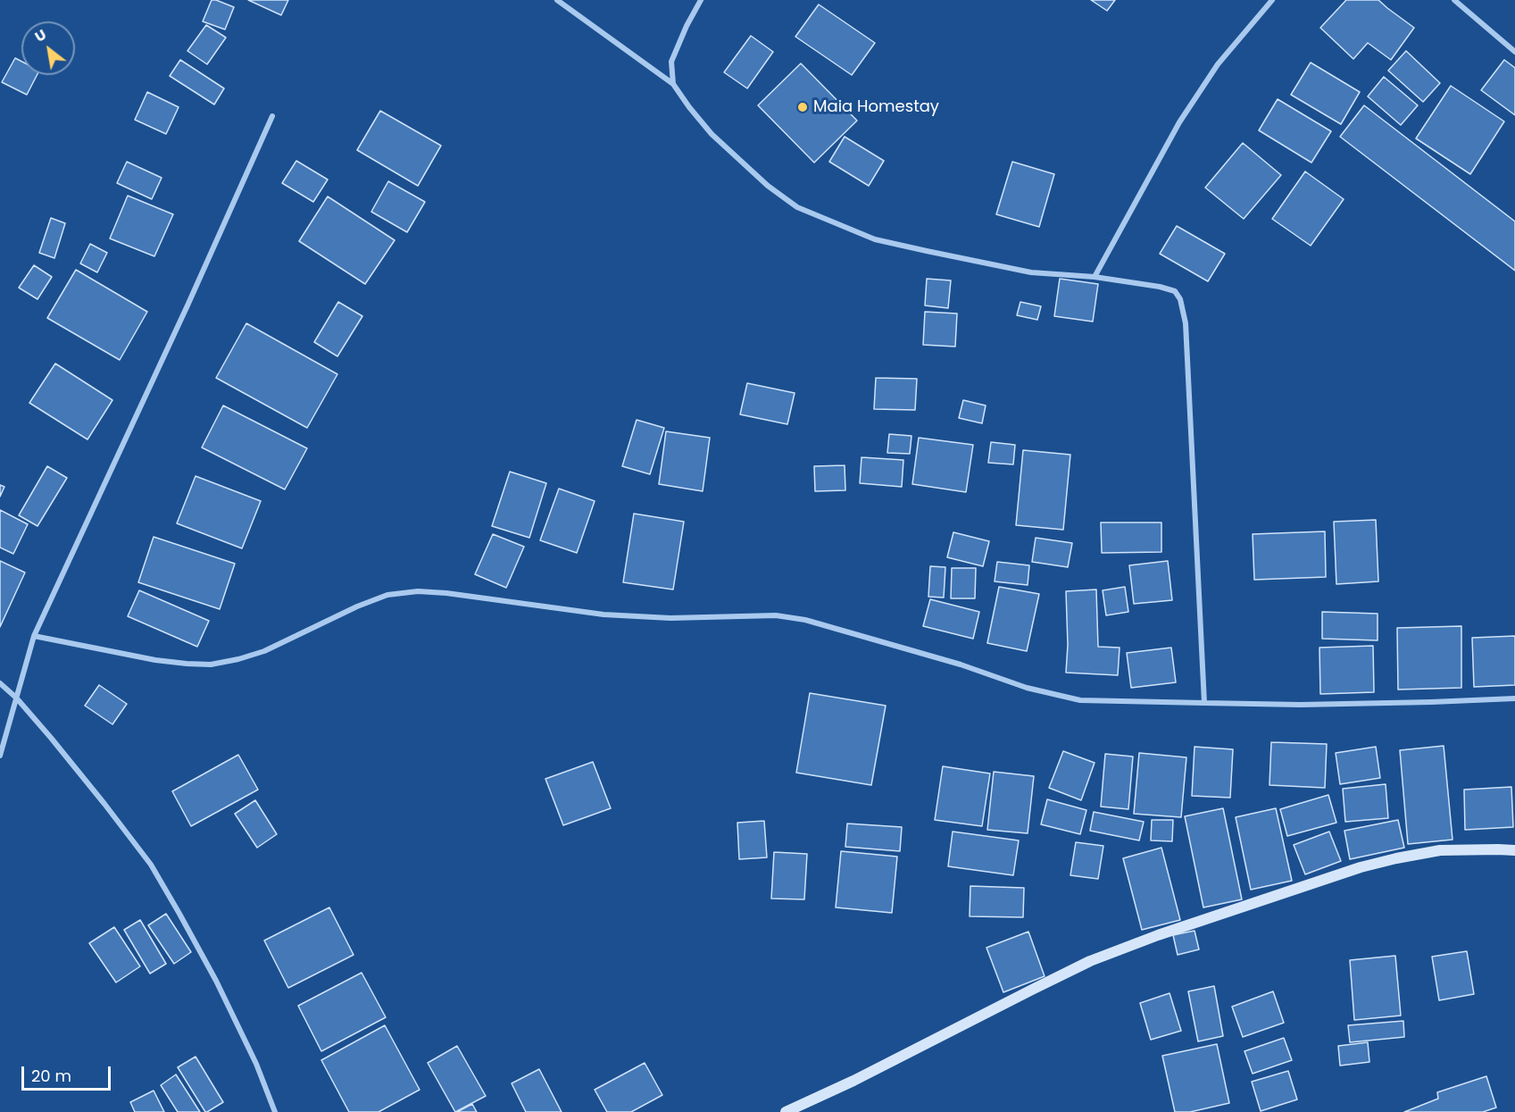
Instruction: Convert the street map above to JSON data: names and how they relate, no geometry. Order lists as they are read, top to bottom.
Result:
{
  "places": ["Maia Homestay"],
  "scale_bar": "20 m",
  "north": "top left"
}
